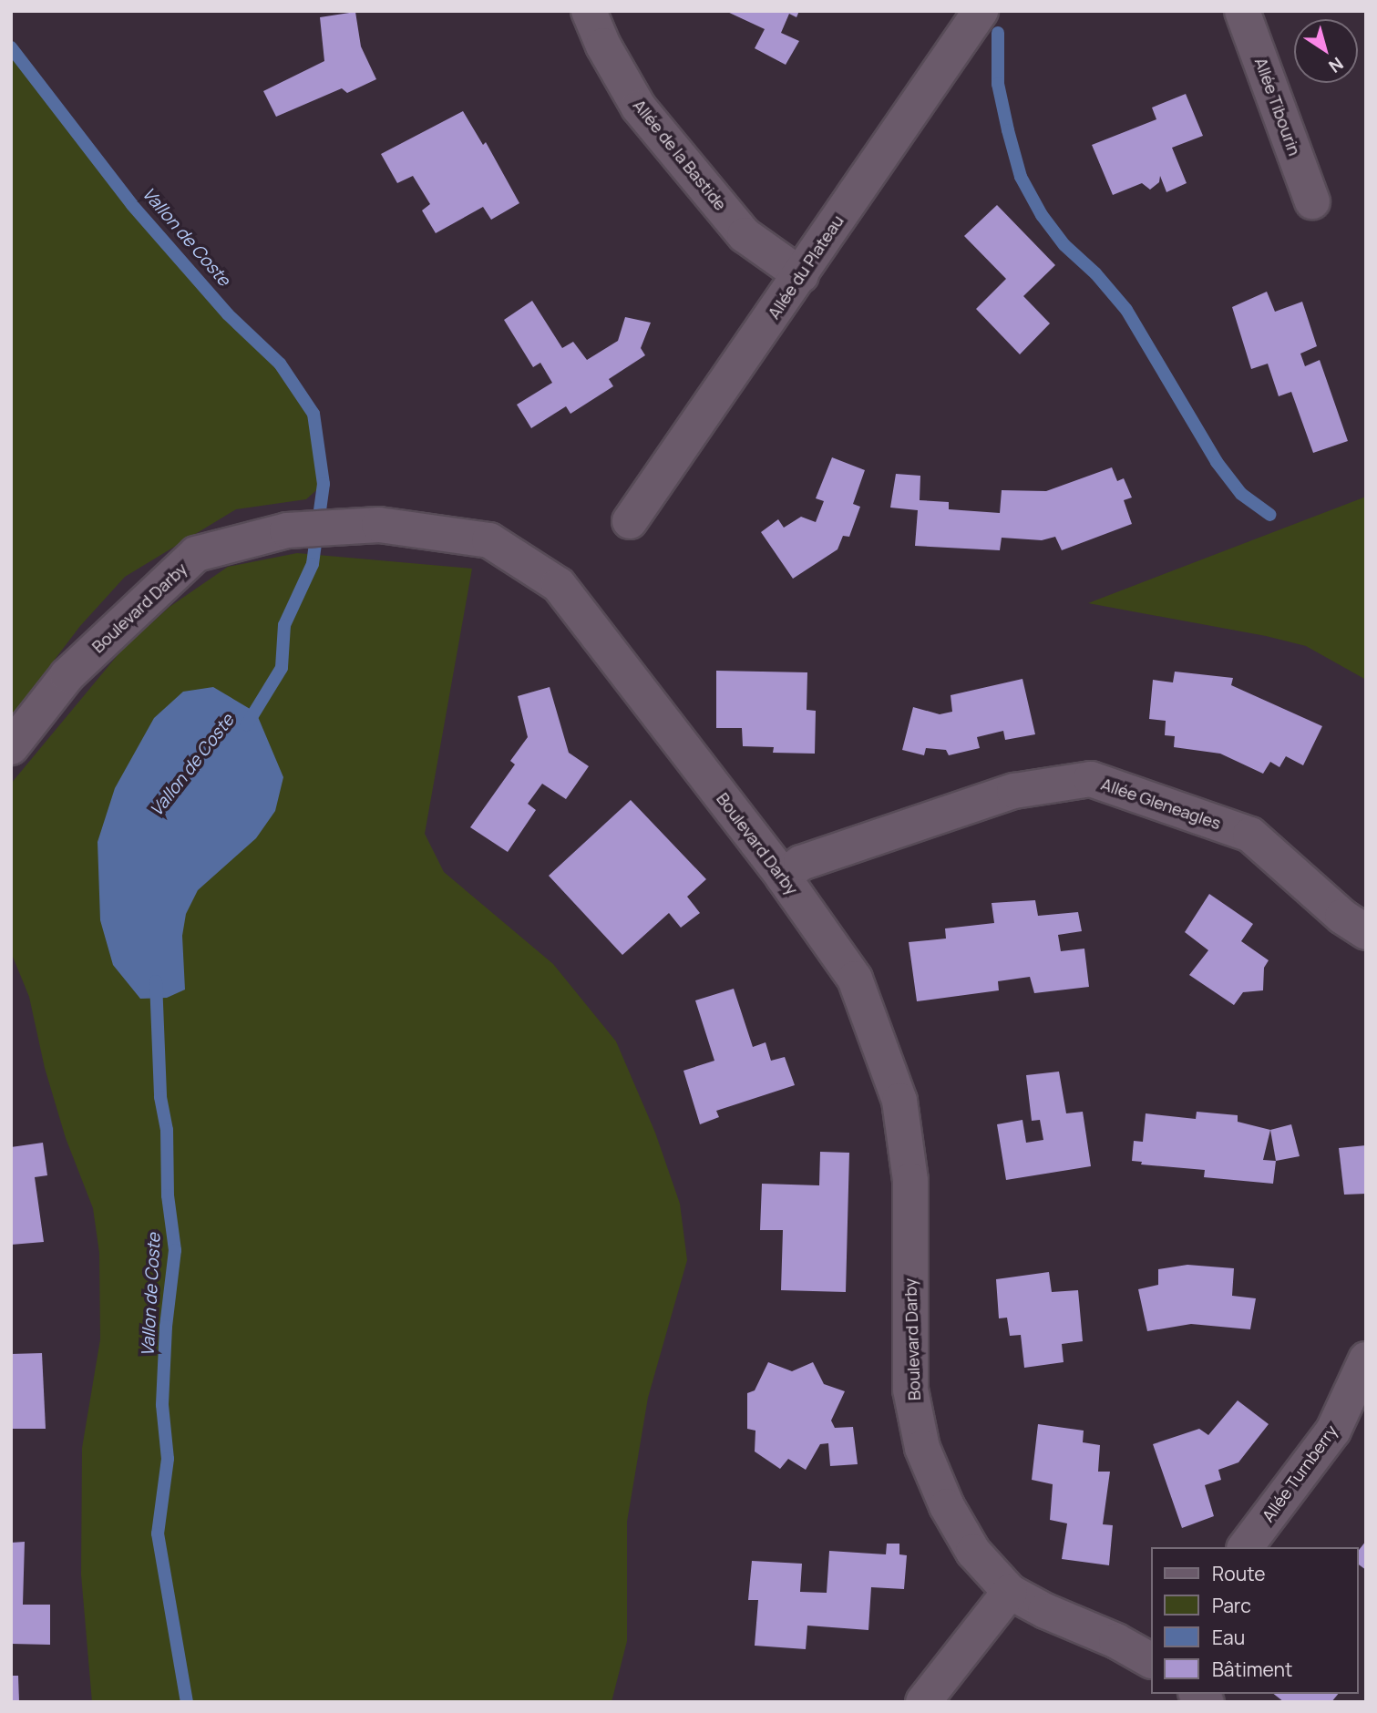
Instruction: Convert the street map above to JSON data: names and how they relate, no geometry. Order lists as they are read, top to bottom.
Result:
{
  "streets": {
    "street": [
      "Allée Tibourin",
      "Allée de la Bastide",
      "Allée du Plateau",
      "Boulevard Darby",
      "Allée Gleneagles",
      "Allée Turnberry"
    ]
  },
  "crossings": [
    ["Allée de la Bastide", "Allée du Plateau"],
    ["Boulevard Darby", "Allée Gleneagles"]
  ],
  "water": ["Vallon de Coste"],
  "legend": [
    "Route",
    "Parc",
    "Eau",
    "Bâtiment"
  ],
  "north": "bottom right"
}
